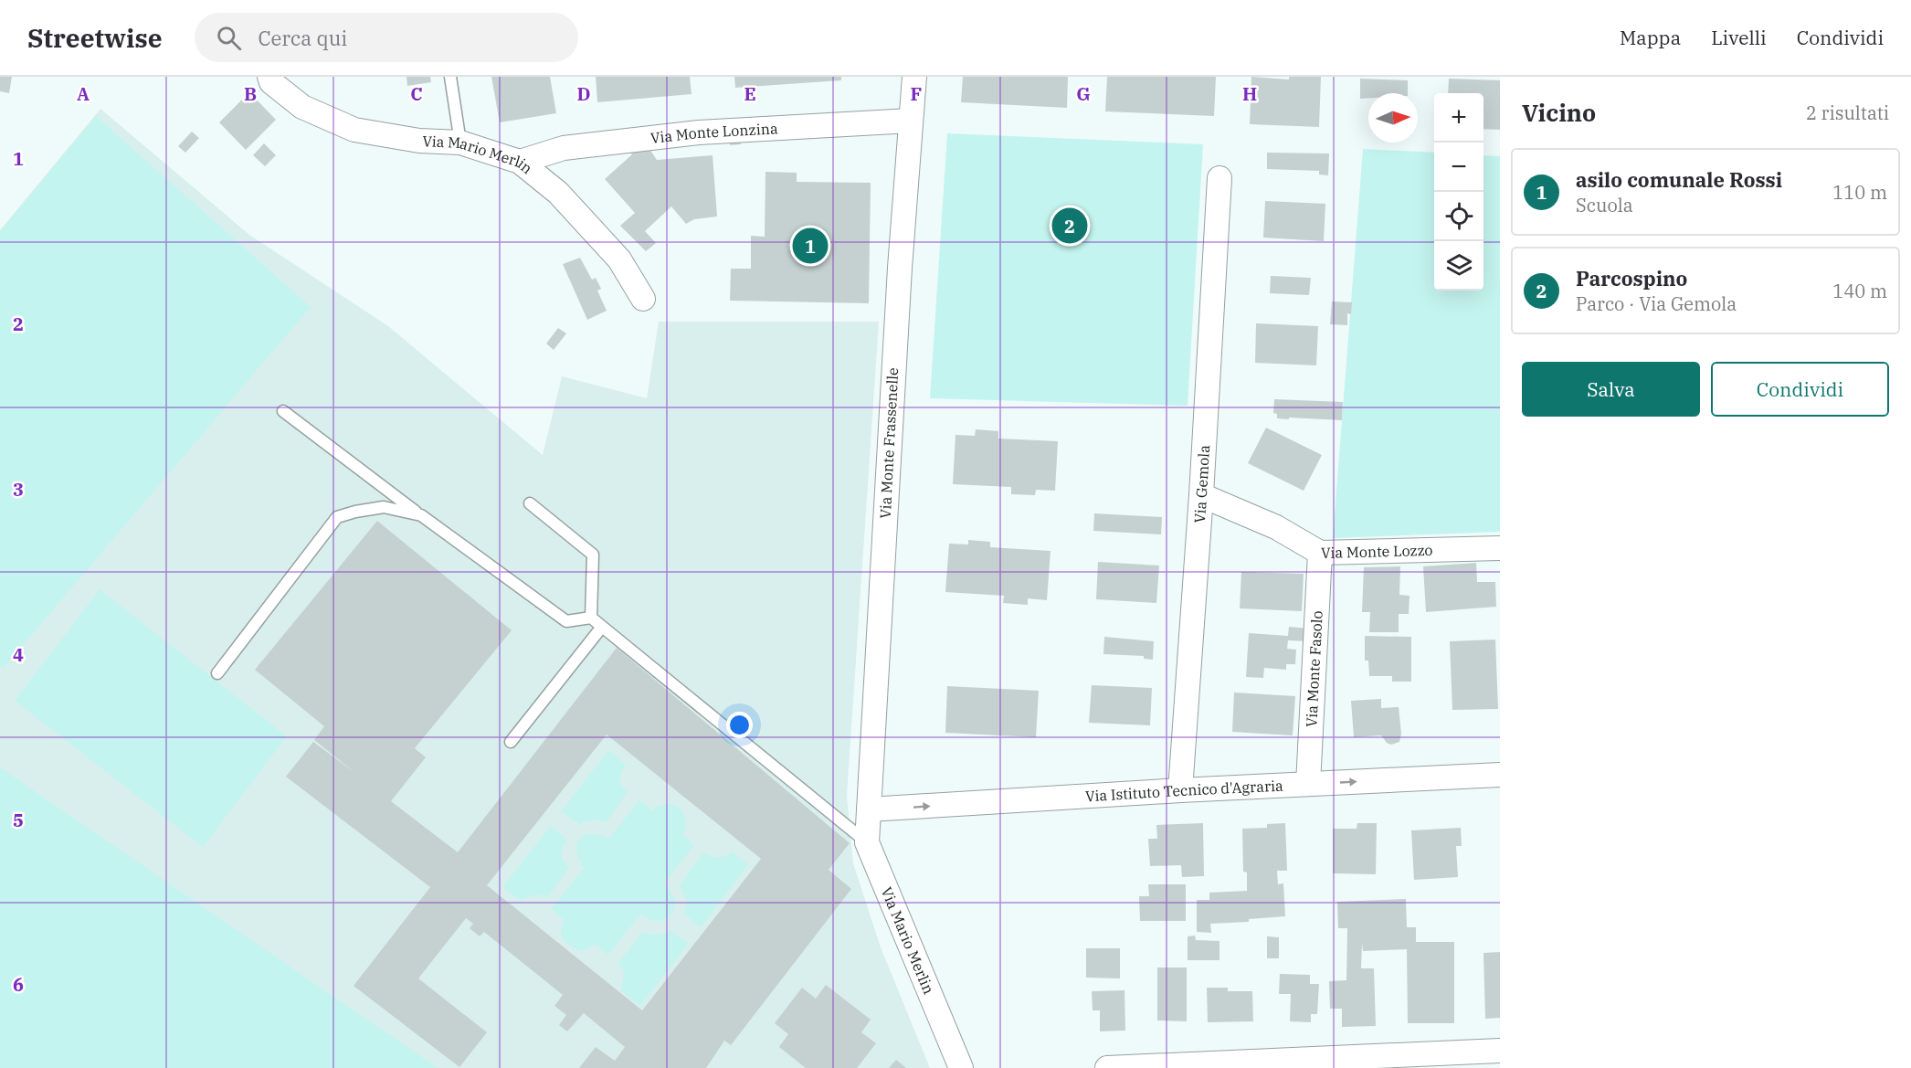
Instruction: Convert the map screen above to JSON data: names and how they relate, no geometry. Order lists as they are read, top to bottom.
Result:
{
  "streets": {
    "street": [
      "Via Monte Lonzina",
      "Via Mario Merlin",
      "Via Monte Frassenelle",
      "Via Gemola",
      "Via Monte Lozzo",
      "Via Monte Fasolo",
      "Via Istituto Tecnico d'Agraria"
    ]
  },
  "crossings": [
    ["Via Monte Lonzina", "Via Mario Merlin"],
    ["Via Monte Lonzina", "Via Monte Frassenelle"],
    ["Via Mario Merlin", "Via Monte Frassenelle"],
    ["Via Mario Merlin", "Via Istituto Tecnico d'Agraria"],
    ["Via Monte Frassenelle", "Via Istituto Tecnico d'Agraria"],
    ["Via Gemola", "Via Monte Lozzo"],
    ["Via Gemola", "Via Istituto Tecnico d'Agraria"],
    ["Via Monte Lozzo", "Via Monte Fasolo"],
    ["Via Monte Fasolo", "Via Istituto Tecnico d'Agraria"]
  ],
  "one_way": ["Via Istituto Tecnico d'Agraria"],
  "north": "right",
  "page": {
    "header": "Streetwise",
    "search": "Cerca qui",
    "nav": ["Mappa", "Livelli", "Condividi"],
    "heading": ["Vicino", "2 risultati"],
    "map_buttons": ["+", "−"],
    "list": [
      {
        "mark": "1",
        "name": "asilo comunale Rossi",
        "note": "Scuola",
        "value": "110 m"
      },
      {
        "mark": "2",
        "name": "Parcospino",
        "note": "Parco · Via Gemola",
        "value": "140 m"
      }
    ],
    "pins": ["2", "1"],
    "buttons": ["Salva", "Condividi"]
  },
  "grid": {
    "columns": [
      "A",
      "B",
      "C",
      "D",
      "E",
      "F",
      "G",
      "H"
    ],
    "rows": [
      "1",
      "2",
      "3",
      "4",
      "5",
      "6"
    ]
  }
}
